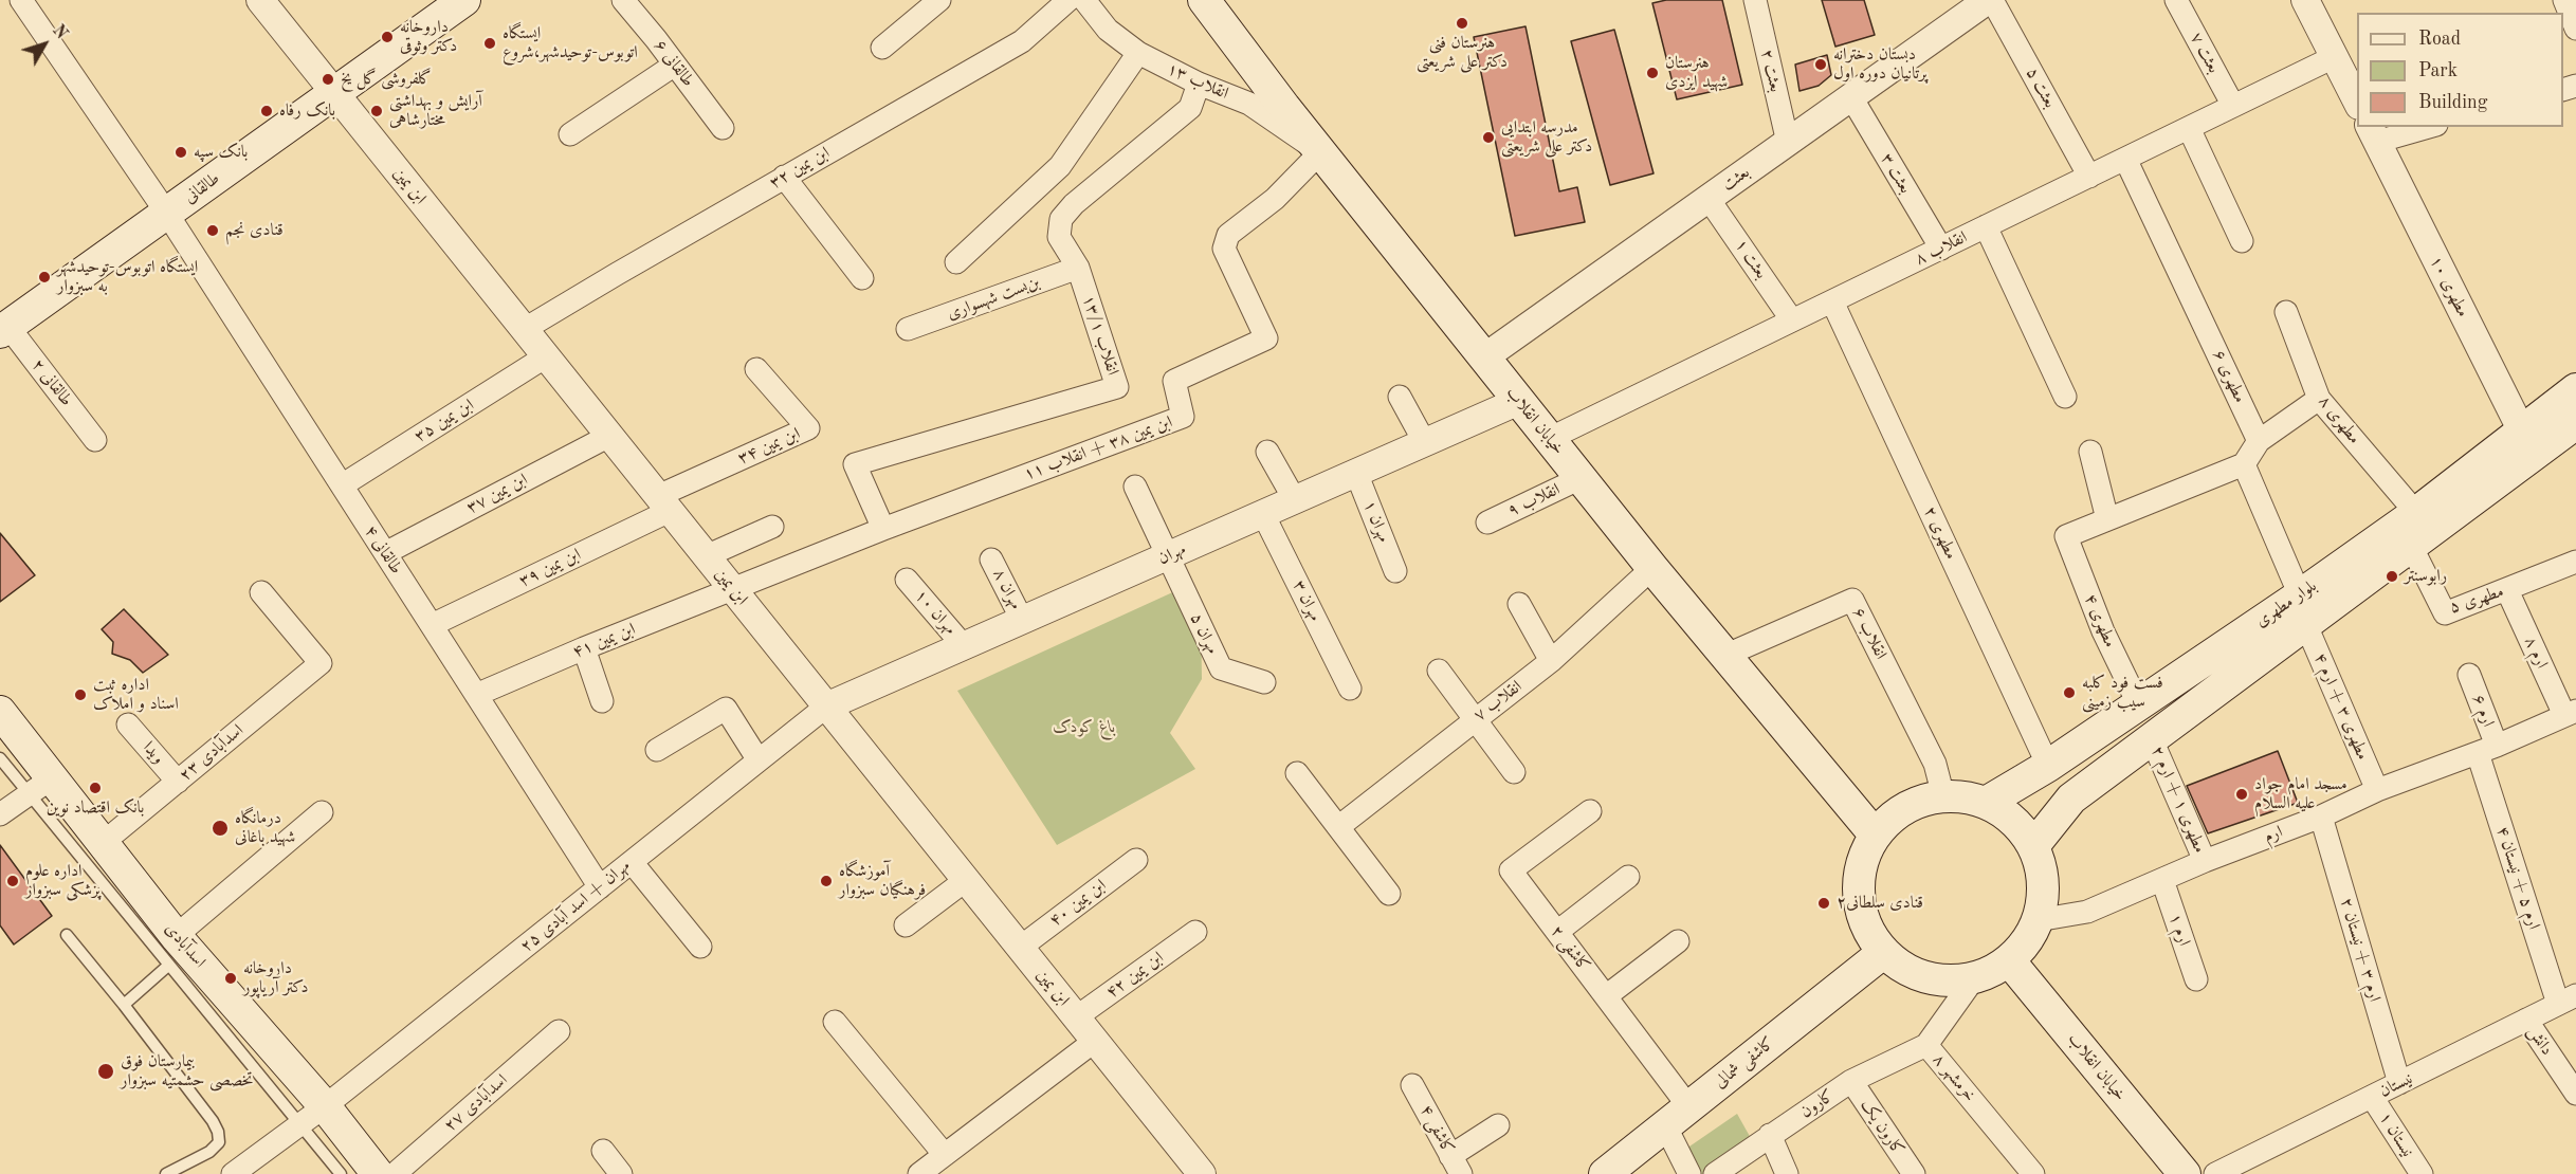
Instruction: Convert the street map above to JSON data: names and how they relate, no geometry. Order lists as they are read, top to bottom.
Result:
{
  "streets": {
    "main road": [
      "طالقانی",
      "خیابان انقلاب",
      "بلوار مطهری",
      "اسدآبادی",
      "کاشفی شمالی"
    ],
    "street": [
      "بعثت ۷",
      "طالقانی ۶",
      "بعثت ۲",
      "انقلاب ۱۳",
      "بعثت ۵",
      "ابن یمین ۳۲",
      "بعثت ۳",
      "بعثت",
      "ابن یمین",
      "انقلاب ۸",
      "بعثت ۱",
      "مطهری ۱۰",
      "بن‌بست شهسواری",
      "انقلاب ۱۳/۱",
      "مطهری ۶",
      "طالقانی ۲",
      "مطهری ۸",
      "ابن یمین ۳۵",
      "ابن یمین ۳۴",
      "ابن یمین ۳۸ + انقلاب ۱۱",
      "ابن یمین ۳۷",
      "انقلاب ۹",
      "مهران ۱",
      "مطهری ۲",
      "طالقانی ۴",
      "مهران",
      "ابن یمین ۳۹",
      "مهران ۸",
      "مطهری ۵",
      "مهران ۳",
      "مهران ۱۰",
      "مطهری ۴",
      "مهران ۵",
      "انقلاب ۶",
      "ابن یمین ۴۱",
      "ارم ۸",
      "انقلاب ۷",
      "مطهری ۳ + ارم ۴",
      "ارم ۶",
      "ویدا",
      "اسدآبادی ۲۳",
      "مطهری ۱ + ارم ۲",
      "ارم",
      "ارم ۵ + نیستان ۴",
      "ابن یمین ۴۰",
      "مهران + اسد آبادی ۲۵",
      "ارم ۱",
      "کاشفی ۲",
      "ارم ۳ + نیستان ۲",
      "ابن یمین ۴۲",
      "دانش",
      "خرمشهر ۸",
      "نیستان",
      "اسدآبادی ۲۷",
      "کارون",
      "کارون یک",
      "کاشفی ۴",
      "نیستان ۱"
    ]
  },
  "crossings": [
    ["بعثت ۷", "انقلاب ۸"],
    ["بعثت ۲", "بعثت"],
    ["انقلاب ۱۳", "انقلاب ۱۳/۱"],
    ["انقلاب ۱۳", "خیابان انقلاب"],
    ["انقلاب ۱۳", "ابن یمین ۳۸ + انقلاب ۱۱"],
    ["بعثت ۵", "بعثت"],
    ["بعثت ۵", "انقلاب ۸"],
    ["ابن یمین ۳۲", "ابن یمین"],
    ["بعثت ۳", "بعثت"],
    ["بعثت ۳", "انقلاب ۸"],
    ["بعثت", "بعثت ۱"],
    ["بعثت", "خیابان انقلاب"],
    ["ابن یمین", "طالقانی"],
    ["ابن یمین", "ابن یمین ۳۵"],
    ["ابن یمین", "ابن یمین ۳۴"],
    ["ابن یمین", "ابن یمین ۳۸ + انقلاب ۱۱"],
    ["ابن یمین", "ابن یمین ۳۷"],
    ["ابن یمین", "مهران"],
    ["ابن یمین", "ابن یمین ۳۹"],
    ["ابن یمین", "ابن یمین ۴۱"],
    ["ابن یمین", "ابن یمین ۴۰"],
    ["ابن یمین", "مهران + اسد آبادی ۲۵"],
    ["ابن یمین", "ابن یمین ۴۲"],
    ["طالقانی", "طالقانی ۲"],
    ["طالقانی", "طالقانی ۴"],
    ["انقلاب ۸", "بعثت ۱"],
    ["انقلاب ۸", "مطهری ۶"],
    ["انقلاب ۸", "خیابان انقلاب"],
    ["انقلاب ۸", "مطهری ۲"],
    ["مطهری ۱۰", "بلوار مطهری"],
    ["بن‌بست شهسواری", "انقلاب ۱۳/۱"],
    ["انقلاب ۱۳/۱", "ابن یمین ۳۸ + انقلاب ۱۱"],
    ["مطهری ۸", "بلوار مطهری"],
    ["ابن یمین ۳۵", "طالقانی ۴"],
    ["خیابان انقلاب", "ابن یمین ۳۸ + انقلاب ۱۱"],
    ["خیابان انقلاب", "انقلاب ۹"],
    ["خیابان انقلاب", "مهران"],
    ["خیابان انقلاب", "بلوار مطهری"],
    ["خیابان انقلاب", "انقلاب ۶"],
    ["خیابان انقلاب", "انقلاب ۷"],
    ["خیابان انقلاب", "ارم"],
    ["خیابان انقلاب", "کاشفی شمالی"],
    ["خیابان انقلاب", "خرمشهر ۸"],
    ["ابن یمین ۳۴", "ابن یمین ۳۹"],
    ["ابن یمین ۳۸ + انقلاب ۱۱", "ابن یمین ۴۱"],
    ["ابن یمین ۳۷", "طالقانی ۴"],
    ["مهران ۱", "مهران"],
    ["مطهری ۲", "بلوار مطهری"],
    ["طالقانی ۴", "ابن یمین ۳۹"],
    ["طالقانی ۴", "ابن یمین ۴۱"],
    ["طالقانی ۴", "مهران + اسد آبادی ۲۵"],
    ["مهران", "مهران ۸"],
    ["مهران", "مهران ۳"],
    ["مهران", "مهران ۱۰"],
    ["مهران", "مهران ۵"],
    ["مهران", "مهران + اسد آبادی ۲۵"],
    ["مطهری ۵", "بلوار مطهری"],
    ["مطهری ۵", "ارم ۸"],
    ["بلوار مطهری", "مطهری ۴"],
    ["بلوار مطهری", "انقلاب ۶"],
    ["بلوار مطهری", "مطهری ۳ + ارم ۴"],
    ["بلوار مطهری", "مطهری ۱ + ارم ۲"],
    ["بلوار مطهری", "ارم"],
    ["بلوار مطهری", "کاشفی شمالی"],
    ["بلوار مطهری", "خرمشهر ۸"],
    ["انقلاب ۶", "ارم"],
    ["انقلاب ۶", "کاشفی شمالی"],
    ["انقلاب ۶", "خرمشهر ۸"],
    ["ارم ۸", "ارم"],
    ["مطهری ۳ + ارم ۴", "ارم"],
    ["ارم ۶", "ارم"],
    ["ارم ۶", "ارم ۵ + نیستان ۴"],
    ["ویدا", "اسدآبادی ۲۳"],
    ["اسدآبادی ۲۳", "اسدآبادی"],
    ["مطهری ۱ + ارم ۲", "ارم"],
    ["ارم", "ارم ۵ + نیستان ۴"],
    ["ارم", "ارم ۱"],
    ["ارم", "ارم ۳ + نیستان ۲"],
    ["ارم", "کاشفی شمالی"],
    ["ارم", "خرمشهر ۸"],
    ["ارم ۵ + نیستان ۴", "نیستان"],
    ["مهران + اسد آبادی ۲۵", "اسدآبادی"],
    ["کاشفی ۲", "کاشفی شمالی"],
    ["ارم ۳ + نیستان ۲", "نیستان"],
    ["دانش", "نیستان"],
    ["کاشفی شمالی", "خرمشهر ۸"],
    ["خرمشهر ۸", "کارون"],
    ["نیستان", "نیستان ۱"],
    ["کارون", "کارون یک"]
  ],
  "parks": ["باغ کودک"],
  "places": [
    "هنرستان فنی دکتر علی شریعتی",
    "داروخانه دکتر وثوقی",
    "ایستگاه اتوبوس-توحیدشهر،شروع",
    "دبستان دخترانه پرتانیان دوره اول",
    "هنرستان شهید ایزدی",
    "گلفروشی گل یخ",
    "بانک رفاه",
    "آرایش و بهداشتی مختارشاهی",
    "مدرسه ابتدایی دکتر علی شریعتی",
    "بانک سپه",
    "قنادی نجم",
    "ایستگاه اتوبوس-توحیدشهر به سبزوار",
    "رابوسنتر",
    "فست فود کلبه سیب زمینی",
    "اداره ثبت اسناد و املاک",
    "بانک اقتصاد نوین",
    "مسجد امام جواد علیه السلام",
    "درمانگاه شهید باغانی",
    "اداره علوم پزشکی سبزوار",
    "آموزشگاه فرهنگیان سبزوار",
    "قنادی سلطانی۲",
    "داروخانه دکتر آریاپور",
    "بیمارستان فوق تخصصی حشمتیه سبزوار"
  ],
  "legend": ["Road", "Park", "Building"],
  "north": "top right"
}
